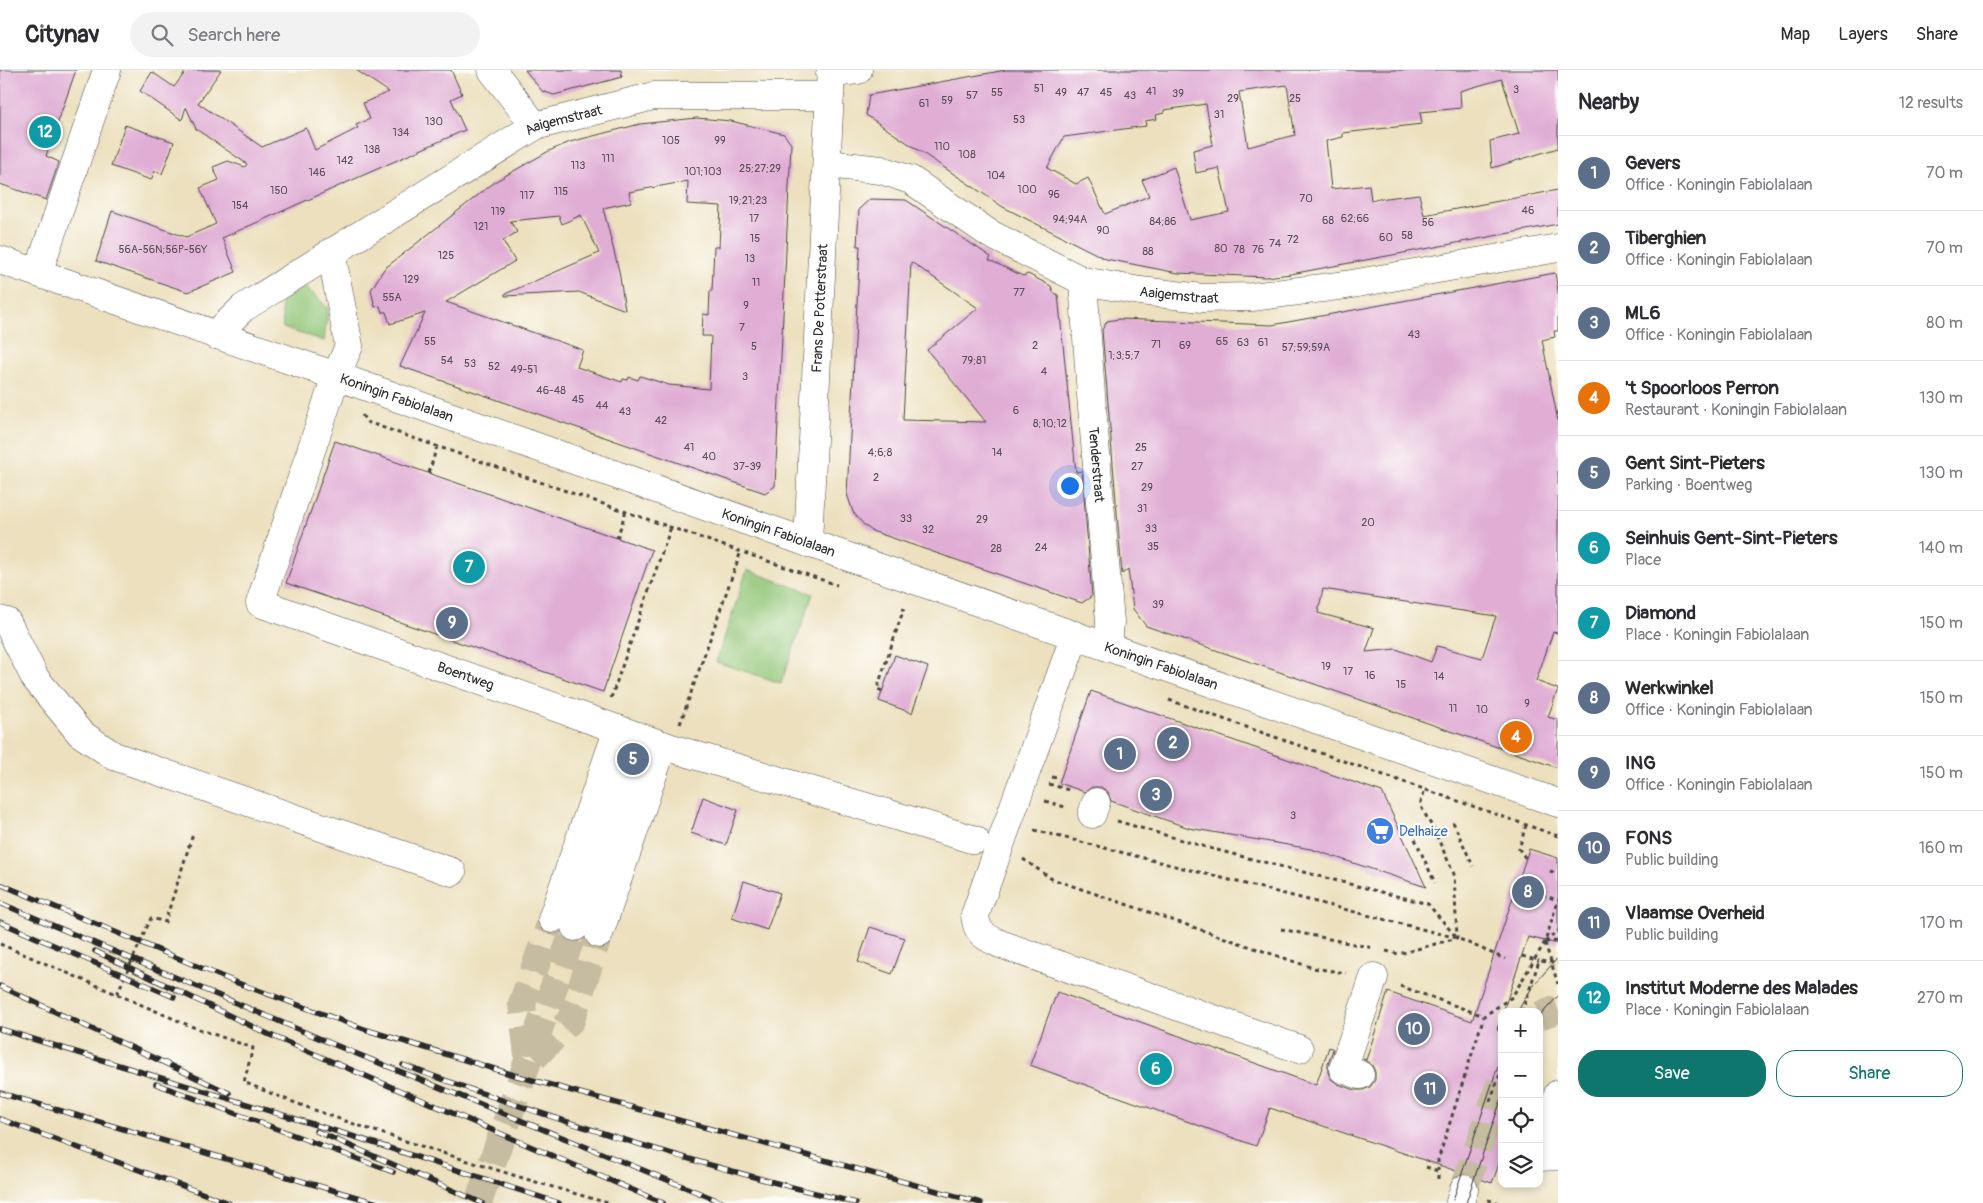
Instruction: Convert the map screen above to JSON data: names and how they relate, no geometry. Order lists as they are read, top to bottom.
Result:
{
  "streets": {
    "street": [
      "Aaigemstraat",
      "Frans De Potterstraat",
      "Koningin Fabiolalaan",
      "Tenderstraat",
      "Boentweg"
    ]
  },
  "crossings": [
    ["Aaigemstraat", "Frans De Potterstraat"],
    ["Aaigemstraat", "Koningin Fabiolalaan"],
    ["Aaigemstraat", "Tenderstraat"],
    ["Frans De Potterstraat", "Koningin Fabiolalaan"],
    ["Koningin Fabiolalaan", "Tenderstraat"],
    ["Koningin Fabiolalaan", "Boentweg"]
  ],
  "places": {
    "supermarket": ["Delhaize"]
  },
  "house_numbers": [
    "51",
    "3",
    "41",
    "55",
    "49",
    "47",
    "45",
    "39",
    "57",
    "43",
    "29",
    "25",
    "59",
    "61",
    "31",
    "53",
    "130",
    "134",
    "105",
    "99",
    "110",
    "138",
    "108",
    "111",
    "142",
    "113",
    "25;27;29",
    "101;103",
    "146",
    "104",
    "100",
    "150",
    "115",
    "96",
    "117",
    "70",
    "19;21;23",
    "154",
    "46",
    "119",
    "17",
    "62;66",
    "94;94A",
    "68",
    "84;86",
    "56",
    "121",
    "90",
    "58",
    "60",
    "15",
    "72",
    "74",
    "80",
    "56A-56N;56P-56Y",
    "78",
    "76",
    "88",
    "125",
    "13",
    "129",
    "11",
    "77",
    "55A",
    "9",
    "7",
    "43",
    "55",
    "65",
    "63",
    "61",
    "71",
    "2",
    "69",
    "5",
    "57;59;59A",
    "1;3;5;7",
    "54",
    "79;81",
    "53",
    "52",
    "49-51",
    "4",
    "3",
    "46-48",
    "45",
    "44",
    "6",
    "43",
    "42",
    "8;10;12",
    "41",
    "25",
    "4;6;8",
    "14",
    "40",
    "37-39",
    "27",
    "2",
    "29",
    "31",
    "33",
    "29",
    "20",
    "33",
    "32",
    "35",
    "24",
    "28",
    "39",
    "19",
    "17",
    "16",
    "14",
    "15",
    "9",
    "11",
    "10",
    "3"
  ],
  "page": {
    "header": "Citynav",
    "search": "Search here",
    "nav": ["Map", "Layers", "Share"],
    "heading": ["Nearby", "12 results"],
    "pins": [
      "12",
      "7",
      "9",
      "4",
      "2",
      "1",
      "5",
      "3",
      "8",
      "10",
      "6",
      "11"
    ],
    "list": [
      {
        "mark": "1",
        "name": "Gevers",
        "note": "Office · Koningin Fabiolalaan",
        "value": "70 m"
      },
      {
        "mark": "2",
        "name": "Tiberghien",
        "note": "Office · Koningin Fabiolalaan",
        "value": "70 m"
      },
      {
        "mark": "3",
        "name": "ML6",
        "note": "Office · Koningin Fabiolalaan",
        "value": "80 m"
      },
      {
        "mark": "4",
        "name": "'t Spoorloos Perron",
        "note": "Restaurant · Koningin Fabiolalaan",
        "value": "130 m"
      },
      {
        "mark": "5",
        "name": "Gent Sint-Pieters",
        "note": "Parking · Boentweg",
        "value": "130 m"
      },
      {
        "mark": "6",
        "name": "Seinhuis Gent-Sint-Pieters",
        "note": "Place",
        "value": "140 m"
      },
      {
        "mark": "7",
        "name": "Diamond",
        "note": "Place · Koningin Fabiolalaan",
        "value": "150 m"
      },
      {
        "mark": "8",
        "name": "Werkwinkel",
        "note": "Office · Koningin Fabiolalaan",
        "value": "150 m"
      },
      {
        "mark": "9",
        "name": "ING",
        "note": "Office · Koningin Fabiolalaan",
        "value": "150 m"
      },
      {
        "mark": "10",
        "name": "FONS",
        "note": "Public building",
        "value": "160 m"
      },
      {
        "mark": "11",
        "name": "Vlaamse Overheid",
        "note": "Public building",
        "value": "170 m"
      },
      {
        "mark": "12",
        "name": "Institut Moderne des Malades",
        "note": "Place · Koningin Fabiolalaan",
        "value": "270 m"
      }
    ],
    "map_buttons": ["+", "−"],
    "buttons": ["Save", "Share"]
  }
}
